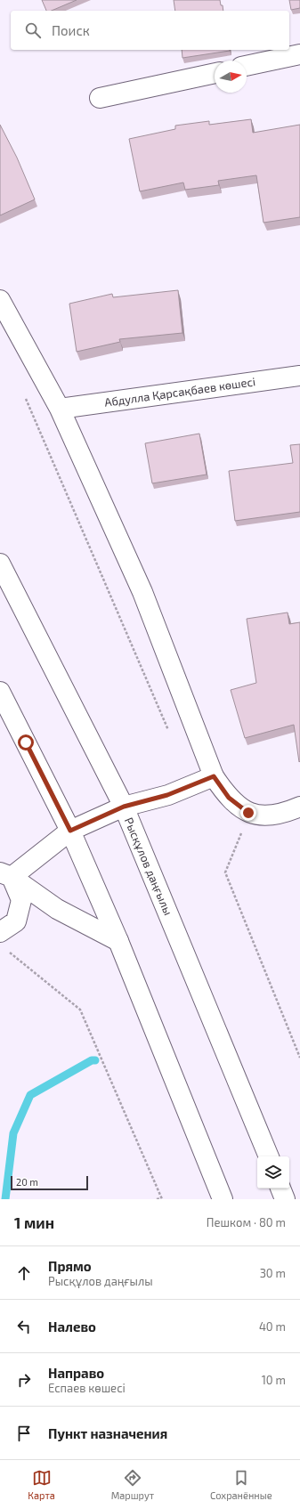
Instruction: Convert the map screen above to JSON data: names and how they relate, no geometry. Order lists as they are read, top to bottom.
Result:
{
  "streets": {
    "street": ["Абдулла Қарсақбаев көшесі", "Рысқұлов даңғылы"]
  },
  "scale_bar": "20 m",
  "north": "right",
  "page": {
    "search": "Поиск",
    "scale": "20 m",
    "heading": ["1 мин", "Пешком · 80 m"],
    "list": [
      ["Прямо", "Рысқұлов даңғылы", "30 m"],
      ["Налево", "40 m"],
      ["Направо", "Еспаев көшесі", "10 m"],
      "Пункт назначения"
    ],
    "nav": ["Карта", "Маршрут", "Сохранённые"]
  }
}
